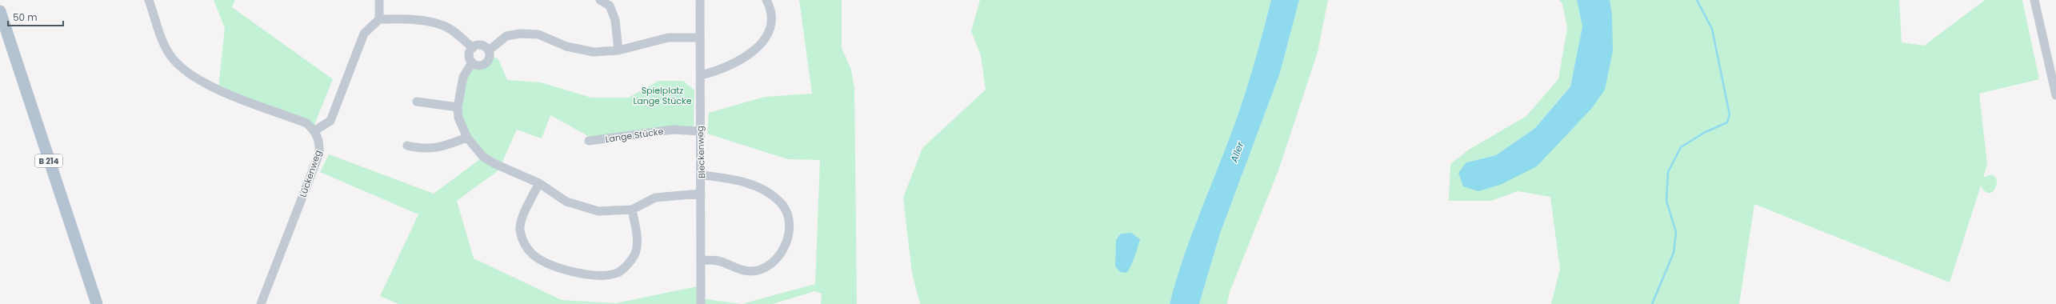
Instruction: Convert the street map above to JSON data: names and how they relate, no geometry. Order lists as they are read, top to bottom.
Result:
{
  "streets": {
    "main road": ["B 214"],
    "street": ["Lange Stücke", "Bleckenweg", "Lückenweg"]
  },
  "crossings": [
    ["Lange Stücke", "Bleckenweg"]
  ],
  "water": ["Aller"],
  "parks": ["Spielplatz Lange Stücke"],
  "scale_bar": "50 m"
}
